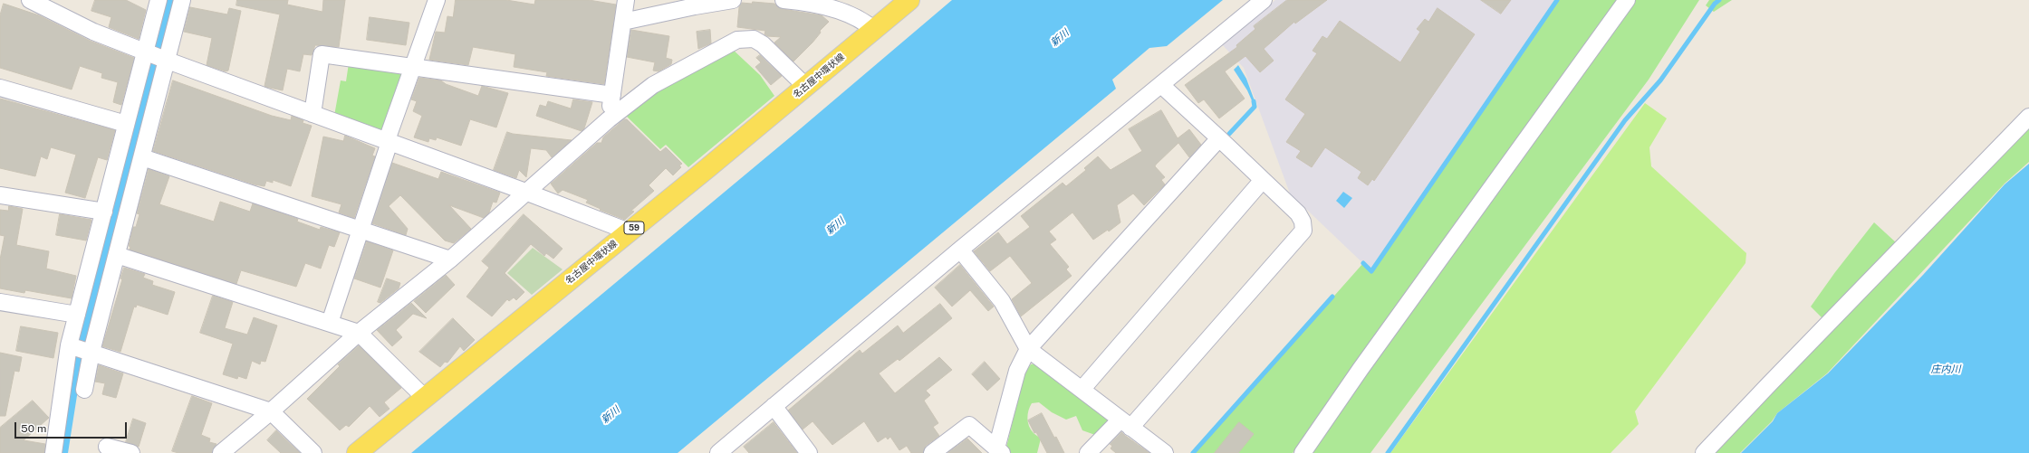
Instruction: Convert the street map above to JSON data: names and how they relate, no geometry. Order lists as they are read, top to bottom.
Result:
{
  "streets": {
    "main road": ["名古屋中環状線", "59"]
  },
  "water": ["新川", "庄内川"],
  "scale_bar": "50 m"
}
